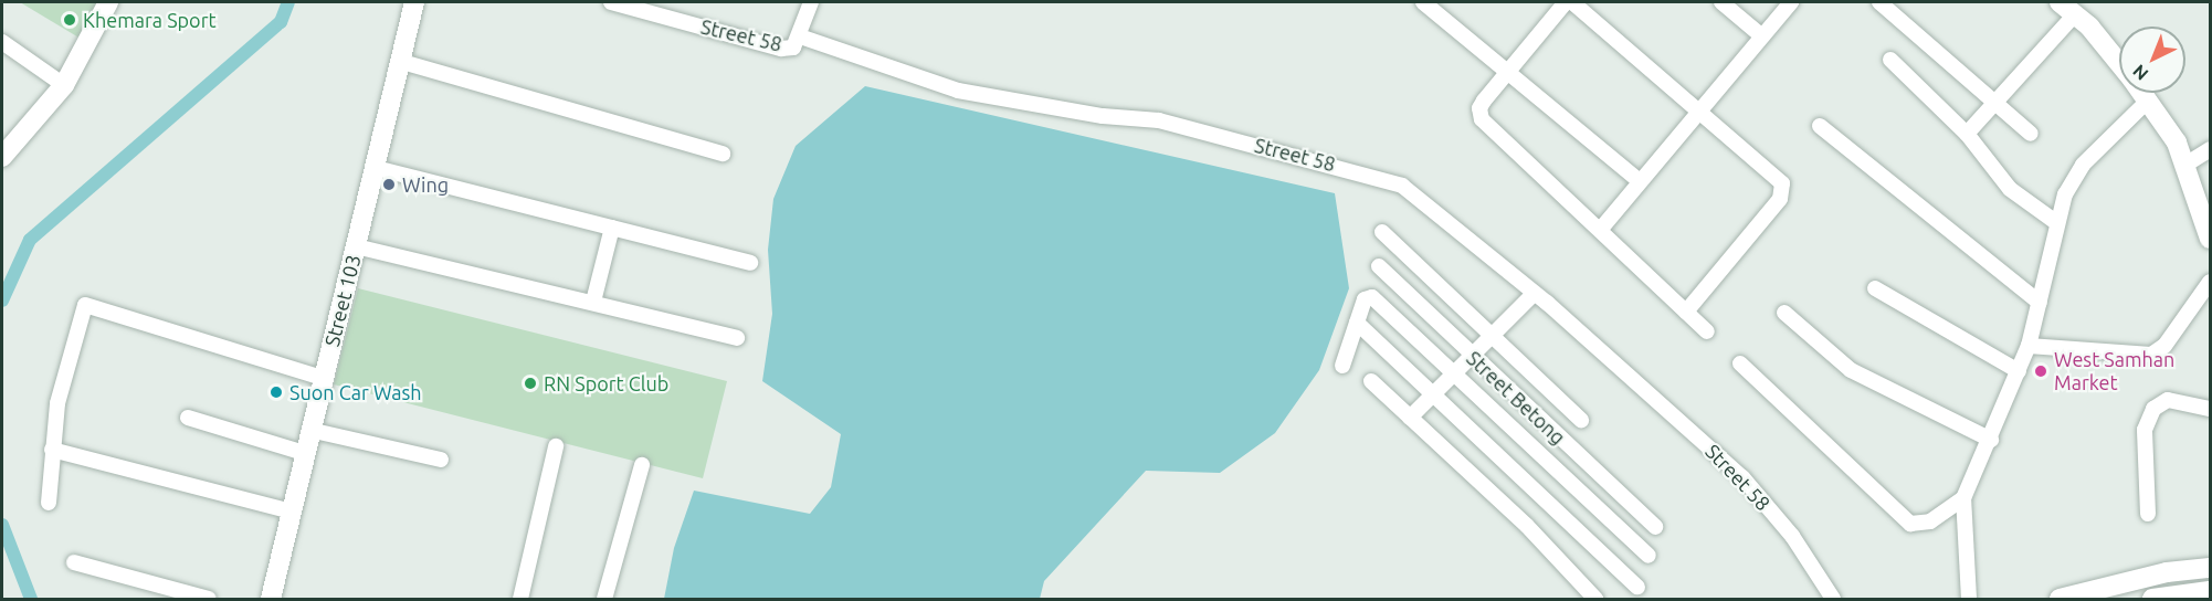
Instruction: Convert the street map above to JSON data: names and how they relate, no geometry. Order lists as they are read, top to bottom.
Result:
{
  "streets": {
    "street": ["Street 58", "Street 103", "Street Betong"]
  },
  "places": [
    "Khemara Sport",
    "Wing",
    "West Samhan Market",
    "RN Sport Club",
    "Suon Car Wash"
  ],
  "north": "bottom left"
}
